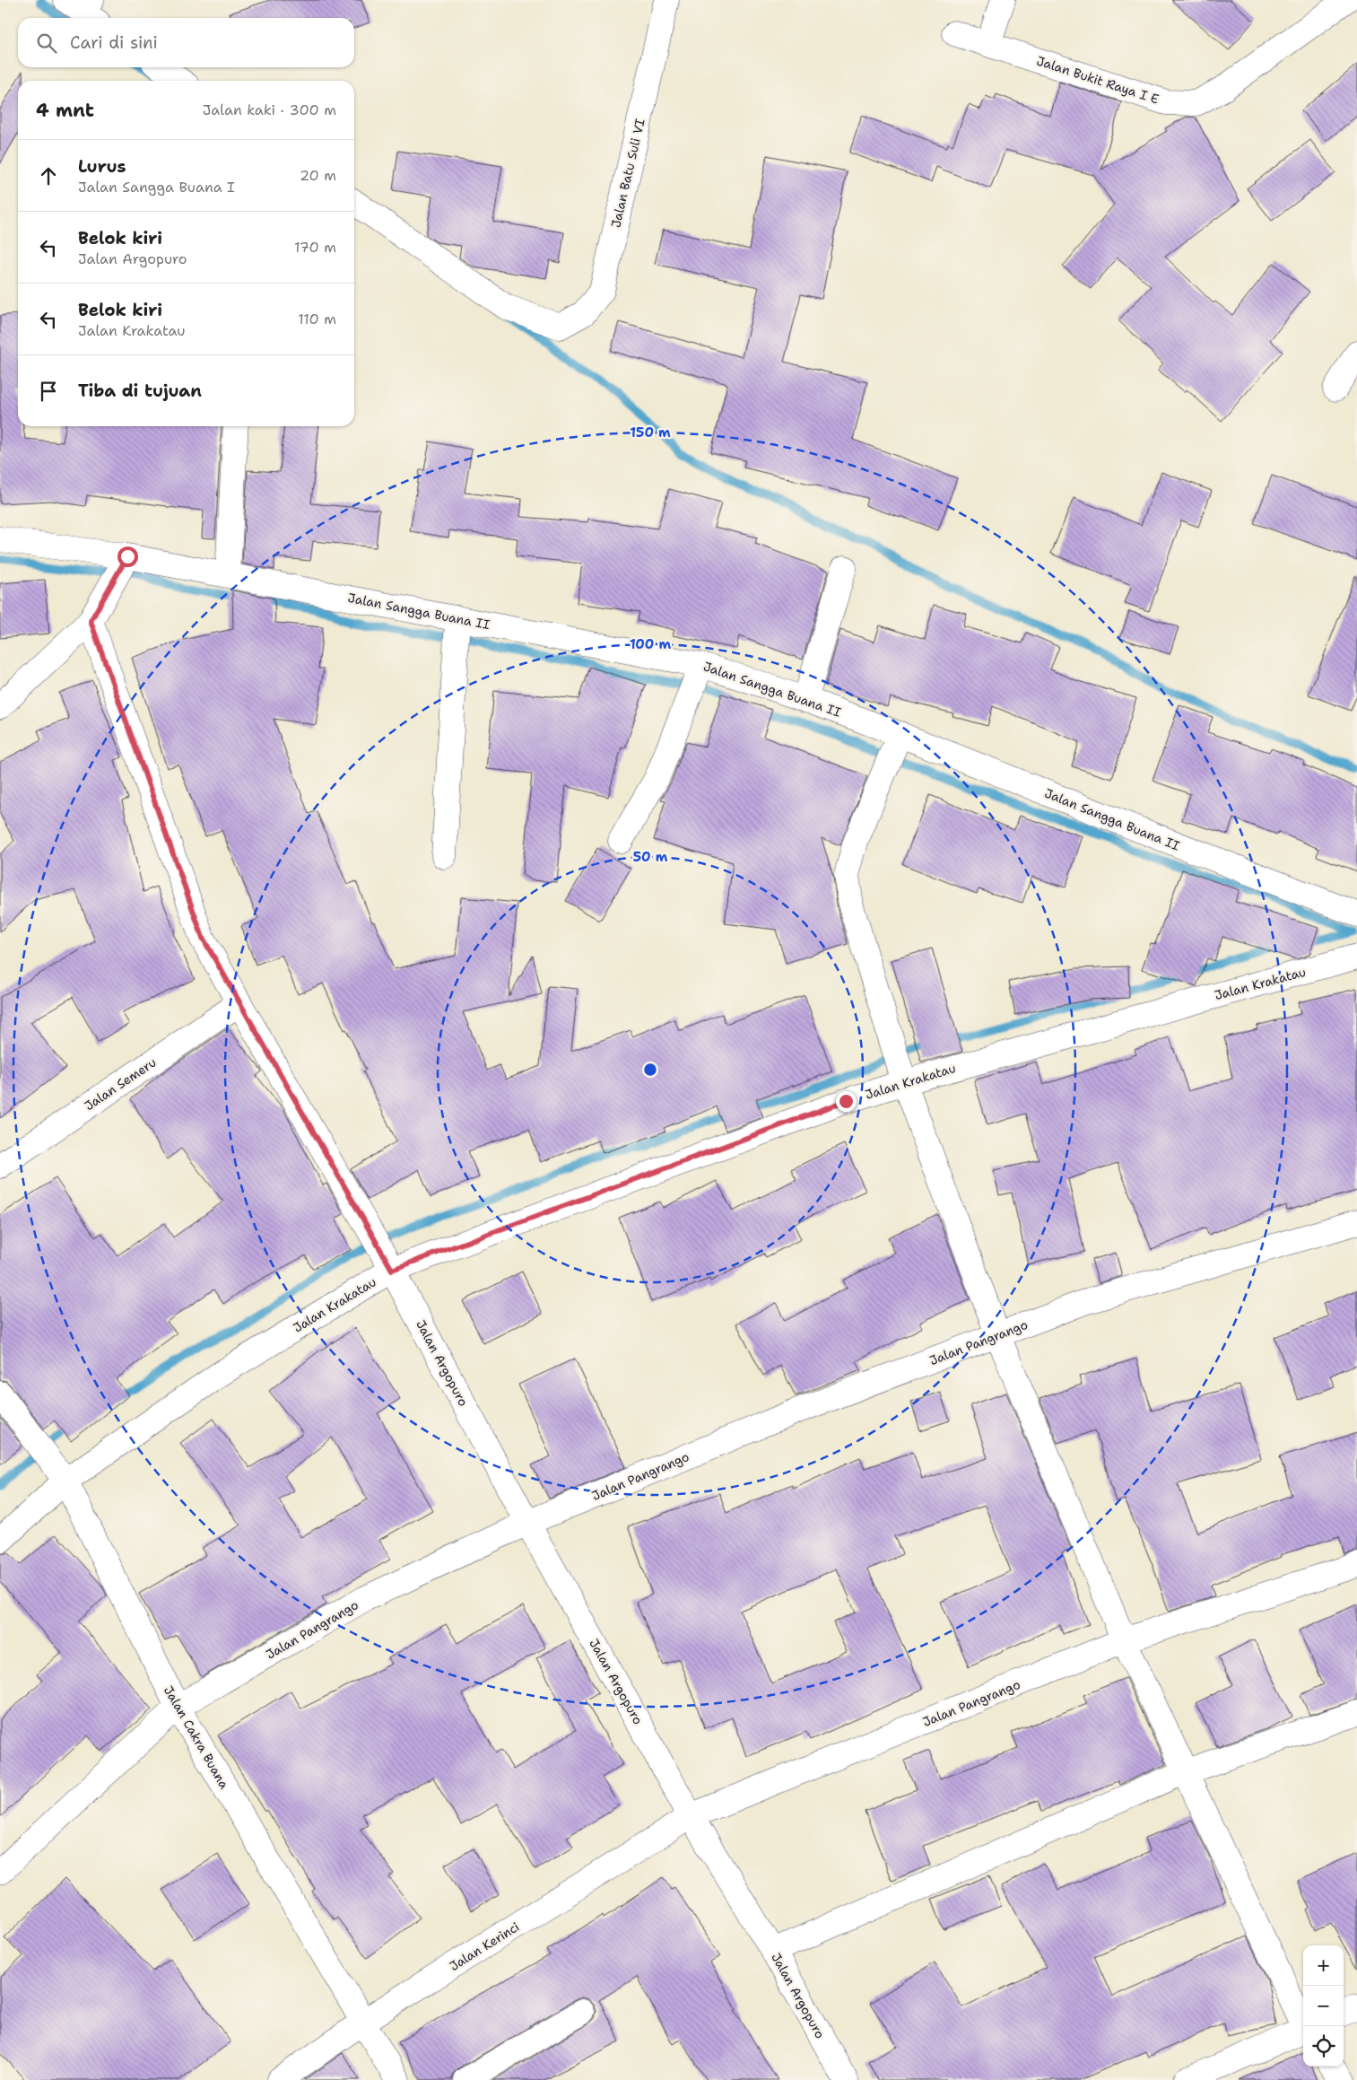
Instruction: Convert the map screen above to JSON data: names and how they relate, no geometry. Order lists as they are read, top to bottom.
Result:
{
  "streets": {
    "street": [
      "Jalan Bukit Raya I E",
      "Jalan Batu Suli VI",
      "Jalan Sangga Buana II",
      "Jalan Krakatau",
      "Jalan Semeru",
      "Jalan Pangrango",
      "Jalan Argopuro",
      "Jalan Cakra Buana",
      "Jalan Kerinci"
    ]
  },
  "crossings": [
    ["Jalan Krakatau", "Jalan Argopuro"],
    ["Jalan Krakatau", "Jalan Cakra Buana"],
    ["Jalan Semeru", "Jalan Argopuro"],
    ["Jalan Pangrango", "Jalan Argopuro"],
    ["Jalan Pangrango", "Jalan Cakra Buana"],
    ["Jalan Pangrango", "Jalan Kerinci"],
    ["Jalan Argopuro", "Jalan Kerinci"],
    ["Jalan Cakra Buana", "Jalan Kerinci"]
  ],
  "page": {
    "search": "Cari di sini",
    "heading": ["4 mnt", "Jalan kaki · 300 m"],
    "list": [
      ["Lurus", "Jalan Sangga Buana I", "20 m"],
      ["Belok kiri", "Jalan Argopuro", "170 m"],
      ["Belok kiri", "Jalan Krakatau", "110 m"],
      "Tiba di tujuan"
    ],
    "map_buttons": ["+", "−"]
  },
  "rings": ["150 m", "100 m", "50 m"]
}
